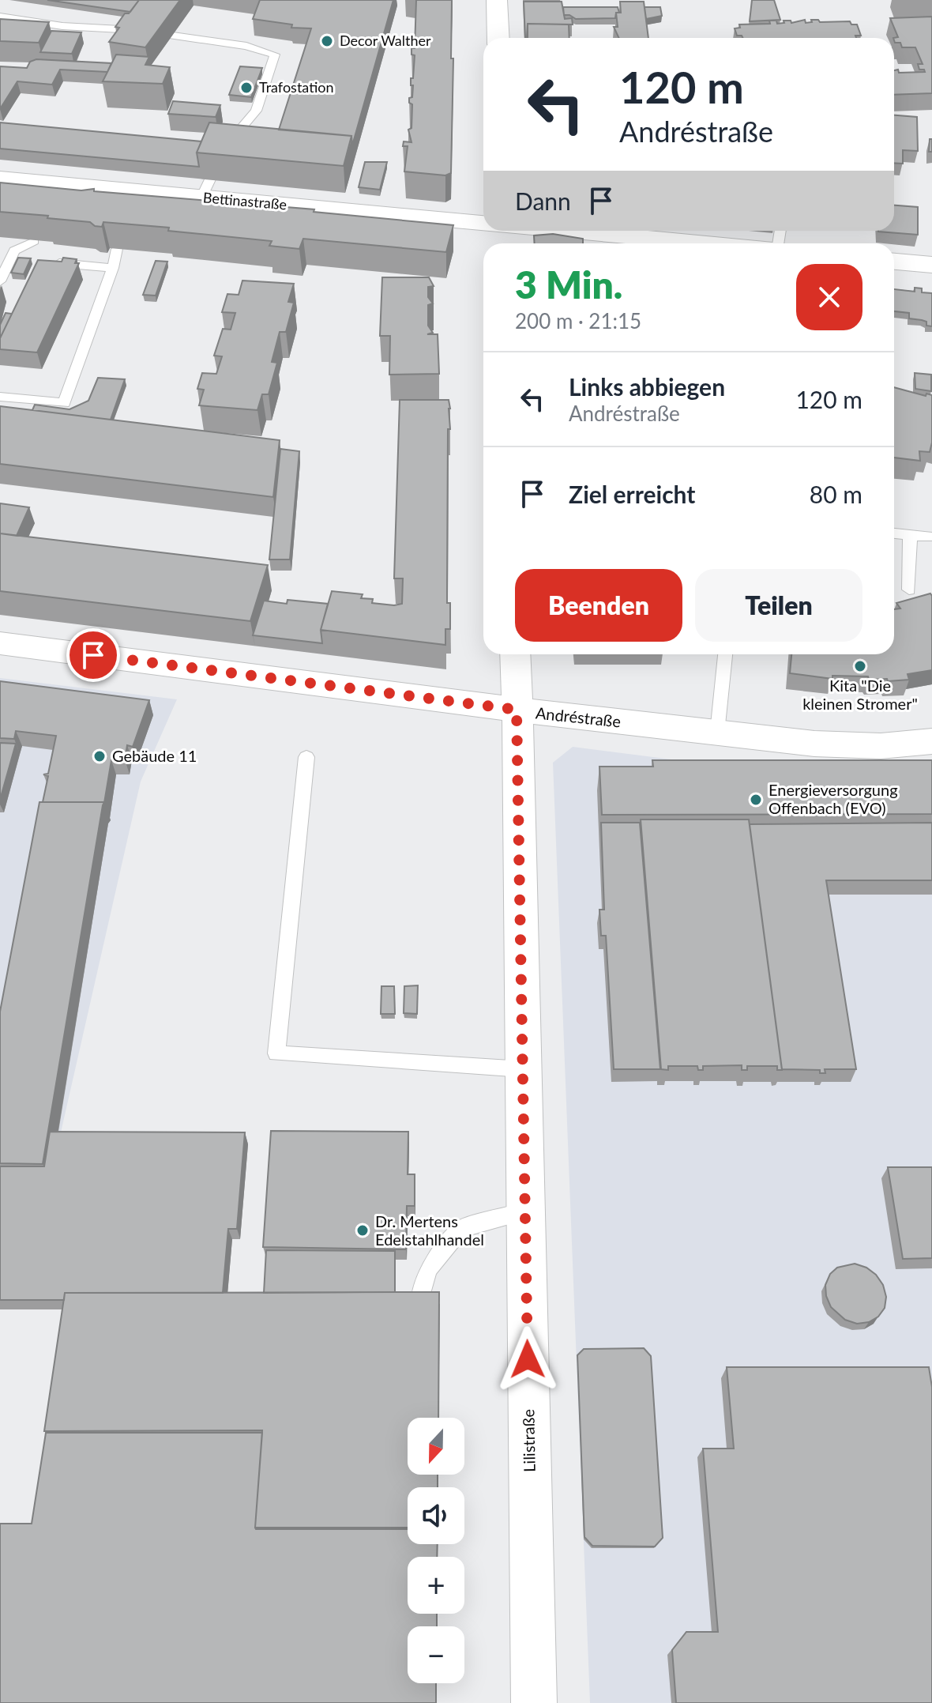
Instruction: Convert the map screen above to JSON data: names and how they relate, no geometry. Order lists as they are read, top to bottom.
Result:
{
  "streets": {
    "street": ["Bettinastraße", "Andréstraße", "Lilistraße"]
  },
  "crossings": [
    ["Andréstraße", "Lilistraße"]
  ],
  "places": [
    "Decor Walther",
    "Trafostation",
    "Kita \"Die kleinen Stromer\"",
    "Gebäude 11",
    "Energieversorgung Offenbach (EVO)",
    "Dr. Mertens Edelstahlhandel"
  ],
  "north": "bottom",
  "page": {
    "turn": ["120 m", "Andréstraße"],
    "then": "Dann",
    "heading": ["3 Min.", "200 m · 21:15"],
    "list": [
      {
        "name": "Links abbiegen",
        "note": "Andréstraße",
        "value": "120 m"
      },
      {
        "name": "Ziel erreicht",
        "value": "80 m"
      }
    ],
    "buttons": ["Beenden", "Teilen"],
    "map_buttons": ["+", "−"]
  }
}
